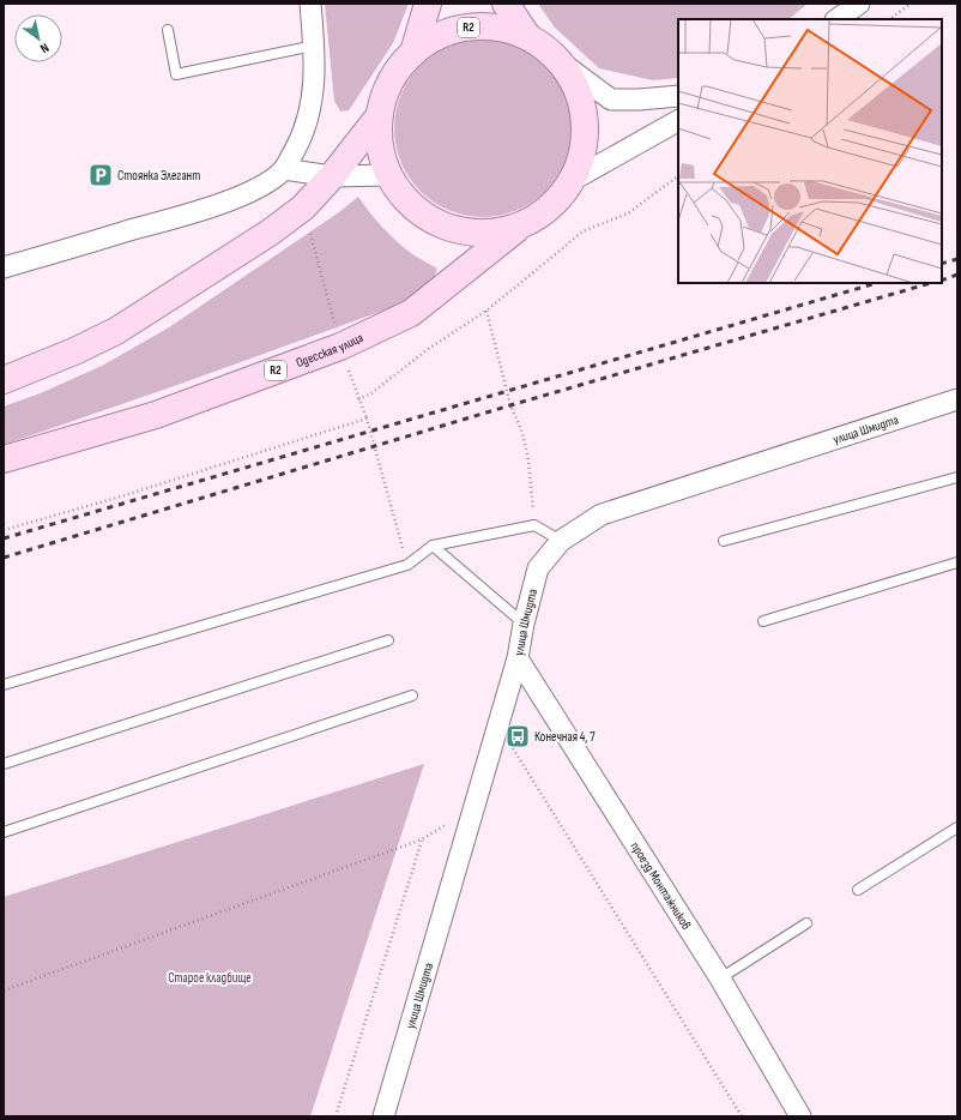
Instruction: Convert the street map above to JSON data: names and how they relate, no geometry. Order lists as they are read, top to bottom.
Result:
{
  "streets": {
    "main road": ["R2", "Одесская улица"],
    "street": ["улица Шмидта", "проезд Монтажников"]
  },
  "crossings": [
    ["R2", "Одесская улица"],
    ["улица Шмидта", "проезд Монтажников"]
  ],
  "parks": ["Старое кладбище"],
  "places": {
    "parking": ["Стоянка Элегант"],
    "bus stop": ["Конечная 4, 7"]
  },
  "north": "bottom right"
}
